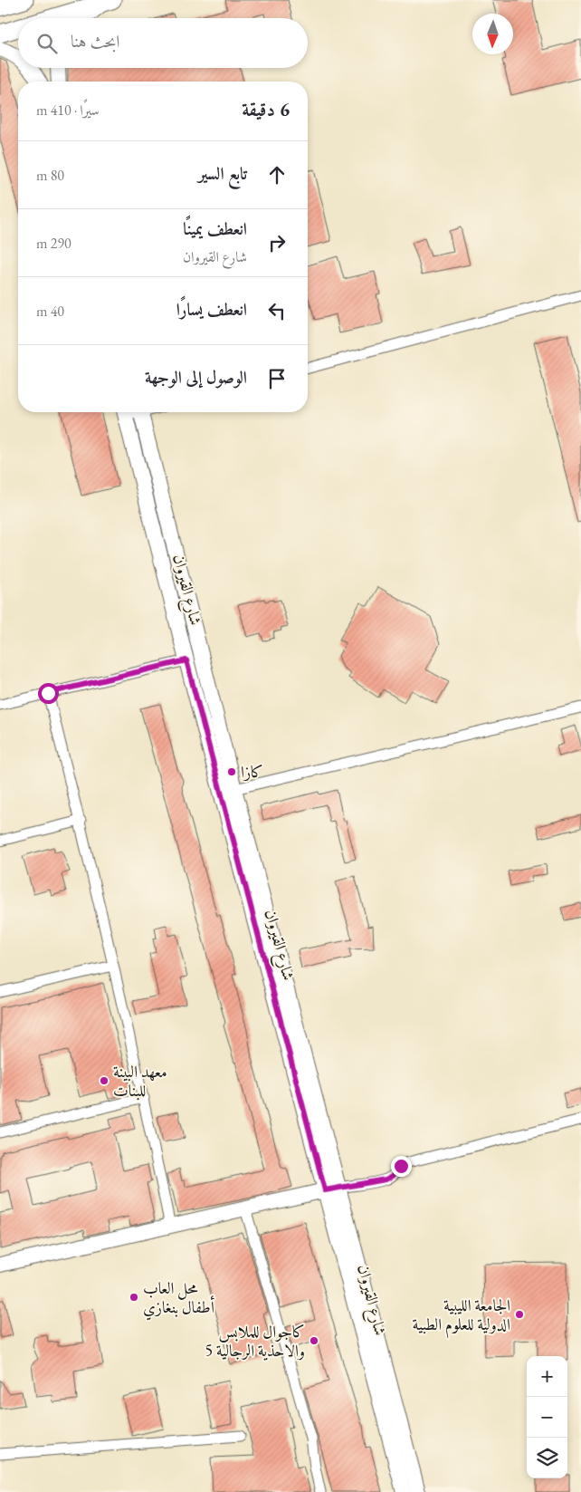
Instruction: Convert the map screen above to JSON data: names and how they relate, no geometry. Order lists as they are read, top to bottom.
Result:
{
  "streets": {
    "main road": ["شارع القيروان"]
  },
  "places": [
    "كازا",
    "معهد البينة للبنات",
    "محل العاب أطفال بنغازي",
    "الجامعة الليبية الدولية للعلوم الطبية",
    "كاجوال للملابس والاحذية الرجالية 5"
  ],
  "north": "bottom",
  "page": {
    "search": "ابحث هنا",
    "heading": ["6 دقيقة", "سيرًا · 410 m"],
    "list": [
      ["تابع السير", "80 m"],
      ["انعطف يمينًا", "شارع القيروان", "290 m"],
      ["انعطف يسارًا", "40 m"],
      "الوصول إلى الوجهة"
    ],
    "map_buttons": ["+", "−"]
  }
}
